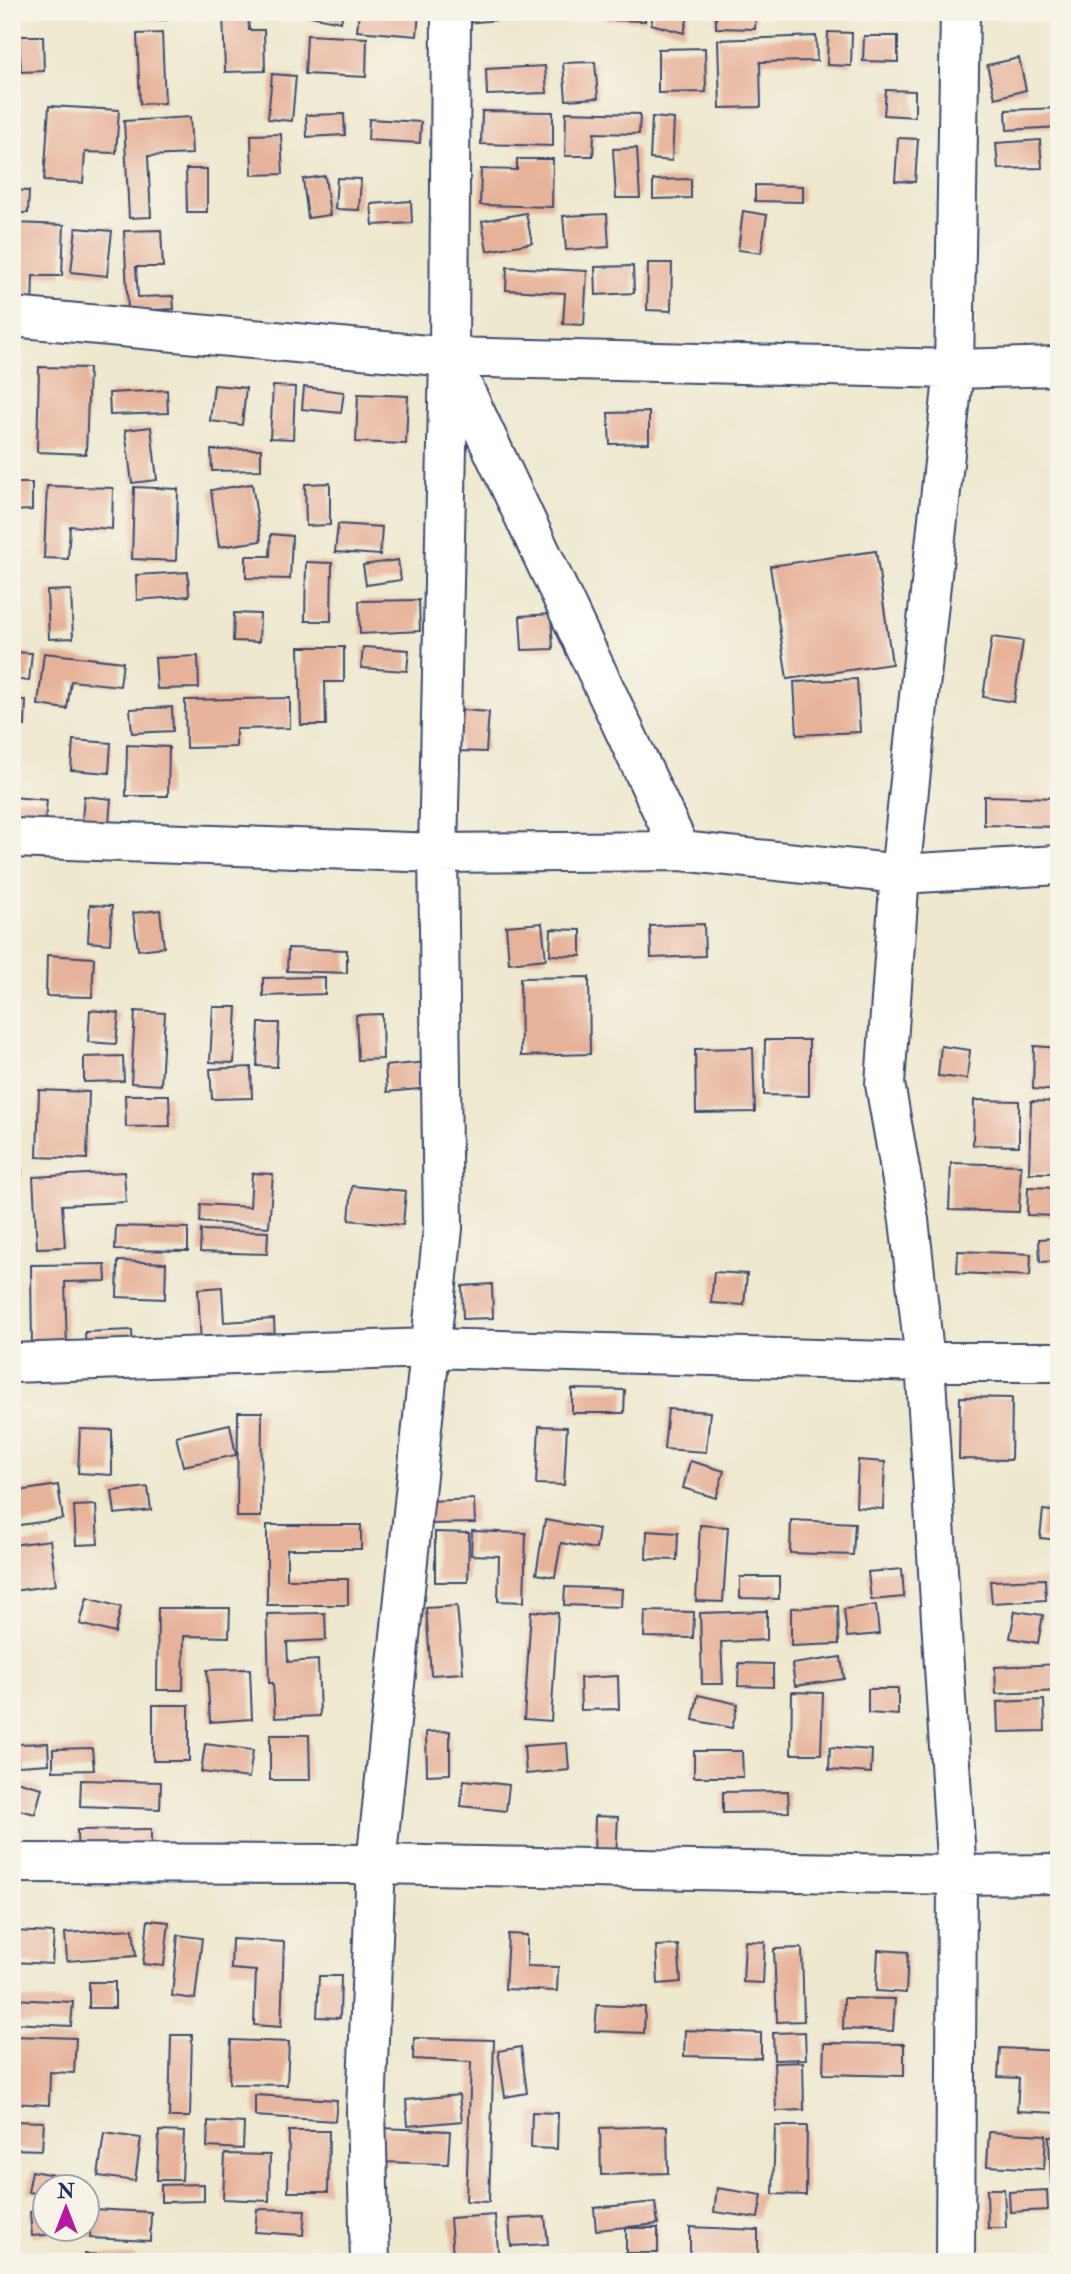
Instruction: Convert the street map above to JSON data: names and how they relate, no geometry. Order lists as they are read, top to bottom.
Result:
{
  "north": "top"
}
